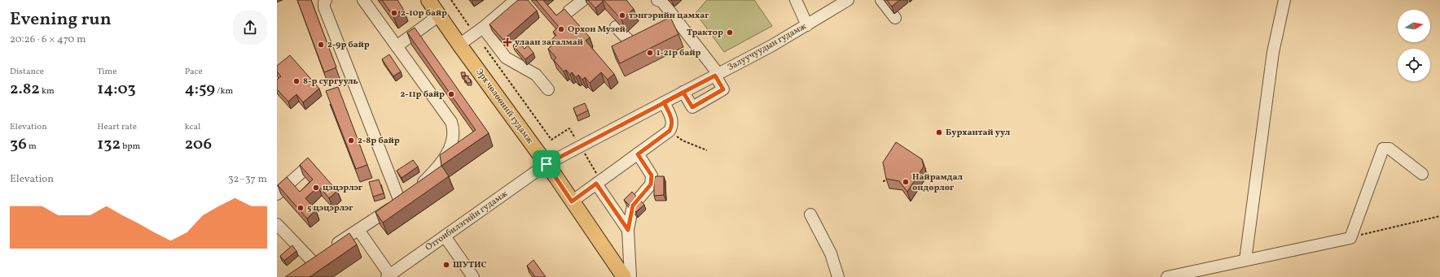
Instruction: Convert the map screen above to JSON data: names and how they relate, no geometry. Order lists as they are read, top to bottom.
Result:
{
  "streets": {
    "main road": ["Эрх чөлөөний гудамж"],
    "street": ["Залуучуудын гудамж", "Отгонбилэгийн гудамж"]
  },
  "crossings": [
    ["Залуучуудын гудамж", "Эрх чөлөөний гудамж"],
    ["Залуучуудын гудамж", "Отгонбилэгийн гудамж"],
    ["Эрх чөлөөний гудамж", "Отгонбилэгийн гудамж"]
  ],
  "places": {
    "other": [
      "2-10р байр",
      "тэнгэрийн цамхаг",
      "Орхон Myзей",
      "Трактор",
      "2-9р байр",
      "1-21р байр",
      "8-р сургууль",
      "2-11р байр",
      "Бурхантай уул",
      "2-8р байр",
      "Найрамдал өндөрлөг",
      "цэцэрлэг",
      "5 цэцэрлэг",
      "ШУТИС"
    ],
    "health": ["улаан загалмай"]
  },
  "north": "right",
  "page": {
    "heading": ["Evening run", "20:26 · 6 × 470 m"],
    "stats": [
      ["Distance", "2.82 km"],
      ["Time", "14:03"],
      ["Pace", "4:59 /km"],
      ["Elevation", "36 m"],
      ["Heart rate", "132 bpm"],
      ["kcal", "206"]
    ],
    "chart": ["Elevation", "32–37 m"]
  }
}
